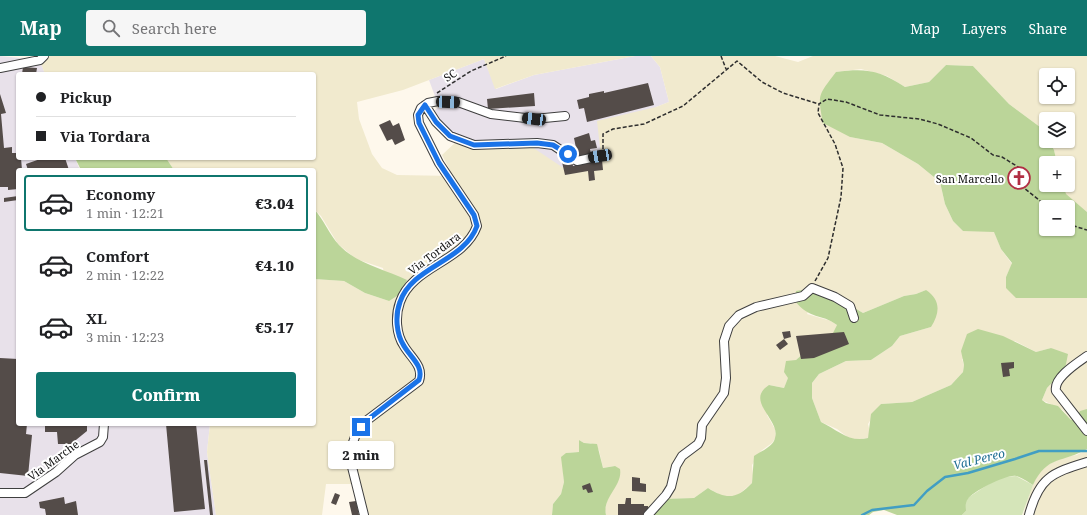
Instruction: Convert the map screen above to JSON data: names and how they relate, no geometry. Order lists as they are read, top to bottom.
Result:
{
  "streets": {
    "street": ["Via Tordara", "Via Marche"],
    "path": ["SC"]
  },
  "crossings": [
    ["SC", "Via Tordara"]
  ],
  "water": ["Val Pereo"],
  "places": {
    "church": ["San Marcello"]
  },
  "page": {
    "header": "Map",
    "search": "Search here",
    "nav": ["Map", "Layers", "Share"],
    "map_buttons": ["+", "−"],
    "banner": ["Pickup", "Via Tordara"],
    "list": [
      {
        "name": "Economy",
        "note": "1 min · 12:21",
        "value": "€3.04"
      },
      {
        "name": "Comfort",
        "note": "2 min · 12:22",
        "value": "€4.10"
      },
      {
        "name": "XL",
        "note": "3 min · 12:23",
        "value": "€5.17"
      }
    ],
    "buttons": "Confirm",
    "bubble": "2 min"
  }
}
